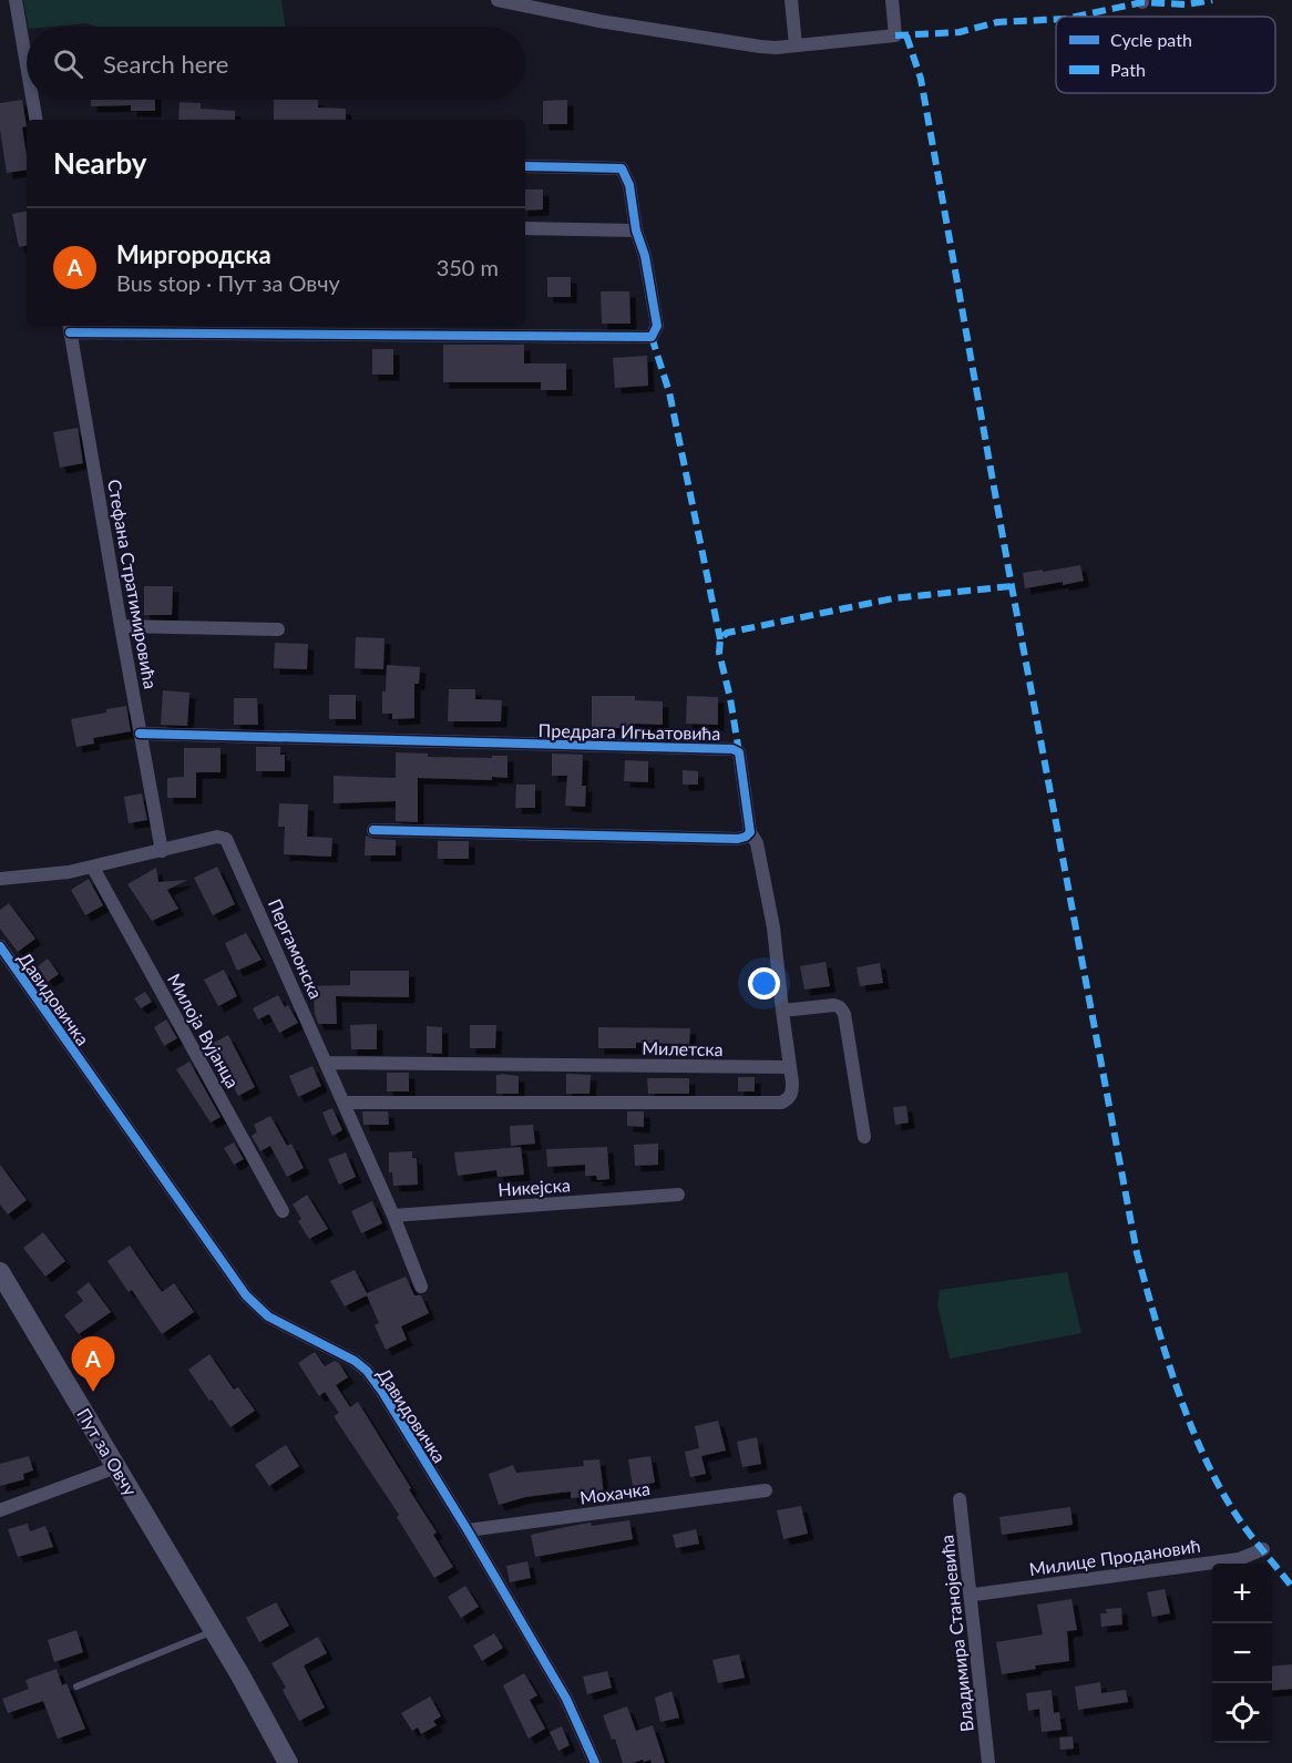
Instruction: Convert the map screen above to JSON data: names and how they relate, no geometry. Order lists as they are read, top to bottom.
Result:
{
  "streets": {
    "street": [
      "Стефана Стратимировића",
      "Предрага Игњатовића",
      "Пергамонска",
      "Давидовичка",
      "Милоја Вујанца",
      "Милетска",
      "Никејска",
      "Пут за Овчу",
      "Мохачка",
      "Милице Продановић",
      "Владимира Станојевића"
    ]
  },
  "crossings": [
    ["Стефана Стратимировића", "Предрага Игњатовића"],
    ["Стефана Стратимировића", "Пергамонска"],
    ["Пергамонска", "Милоја Вујанца"],
    ["Пергамонска", "Милетска"],
    ["Пергамонска", "Никејска"],
    ["Давидовичка", "Мохачка"],
    ["Милице Продановић", "Владимира Станојевића"]
  ],
  "legend": ["Cycle path", "Path"],
  "page": {
    "search": "Search here",
    "heading": "Nearby",
    "list": [
      {
        "mark": "A",
        "name": "Миргородска",
        "note": "Bus stop · Пут за Овчу",
        "value": "350 m"
      }
    ],
    "pins": "A",
    "map_buttons": ["+", "−"]
  }
}
